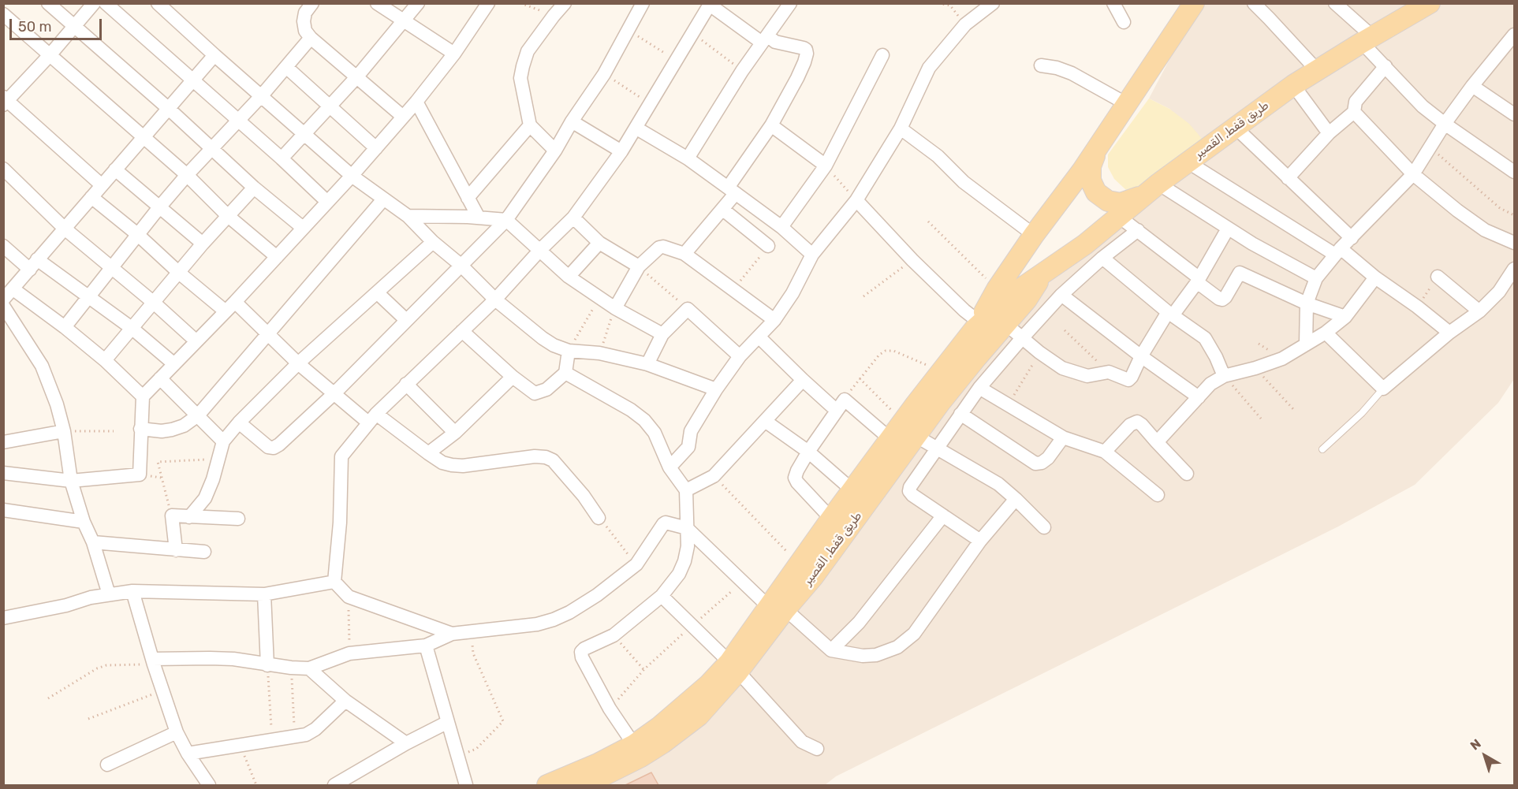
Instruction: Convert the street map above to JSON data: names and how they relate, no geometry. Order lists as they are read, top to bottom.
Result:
{
  "streets": {
    "main road": ["طريق قفط, القصير"]
  },
  "scale_bar": "50 m",
  "north": "top left"
}
